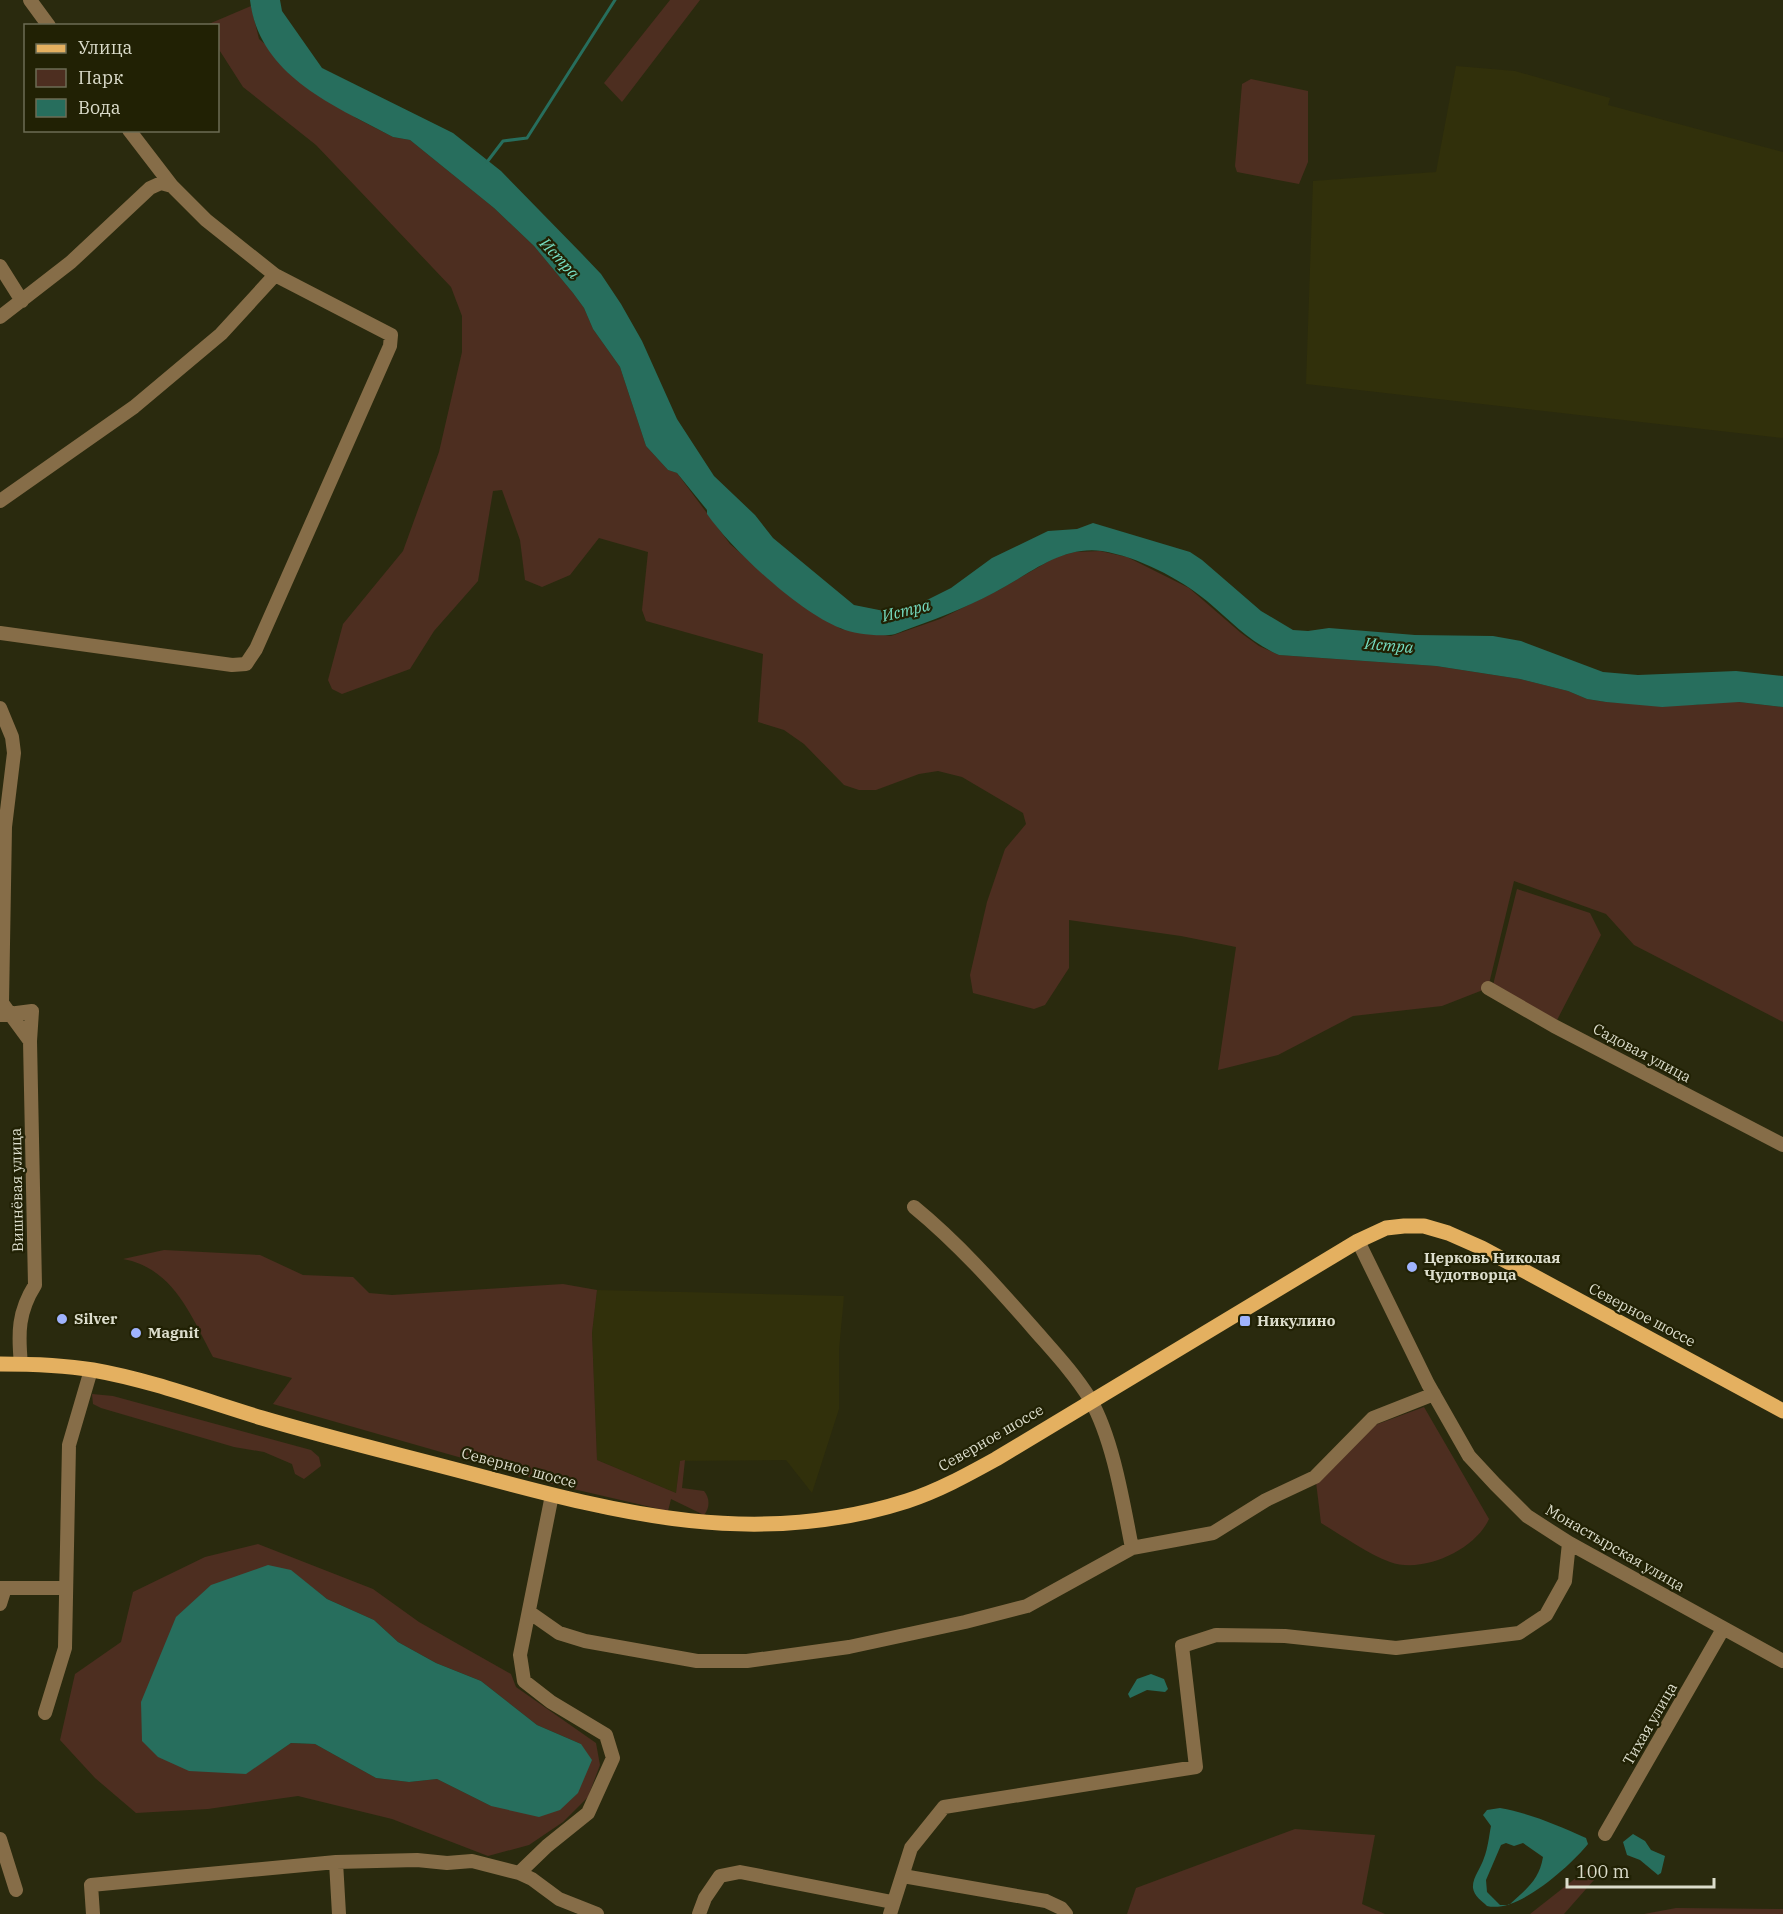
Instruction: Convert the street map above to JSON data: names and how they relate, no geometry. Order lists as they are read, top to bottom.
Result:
{
  "streets": {
    "main road": ["Северное шоссе"],
    "street": [
      "Садовая улица",
      "Вишнёвая улица",
      "Монастырская улица",
      "Тихая улица"
    ]
  },
  "crossings": [
    ["Вишнёвая улица", "Северное шоссе"],
    ["Северное шоссе", "Монастырская улица"],
    ["Монастырская улица", "Тихая улица"]
  ],
  "water": ["Истра"],
  "places": {
    "other": ["Церковь Николая Чудотворца", "Silver", "Magnit"],
    "transit": ["Никулино"]
  },
  "legend": ["Улица", "Парк", "Вода"],
  "scale_bar": "100 m"
}
